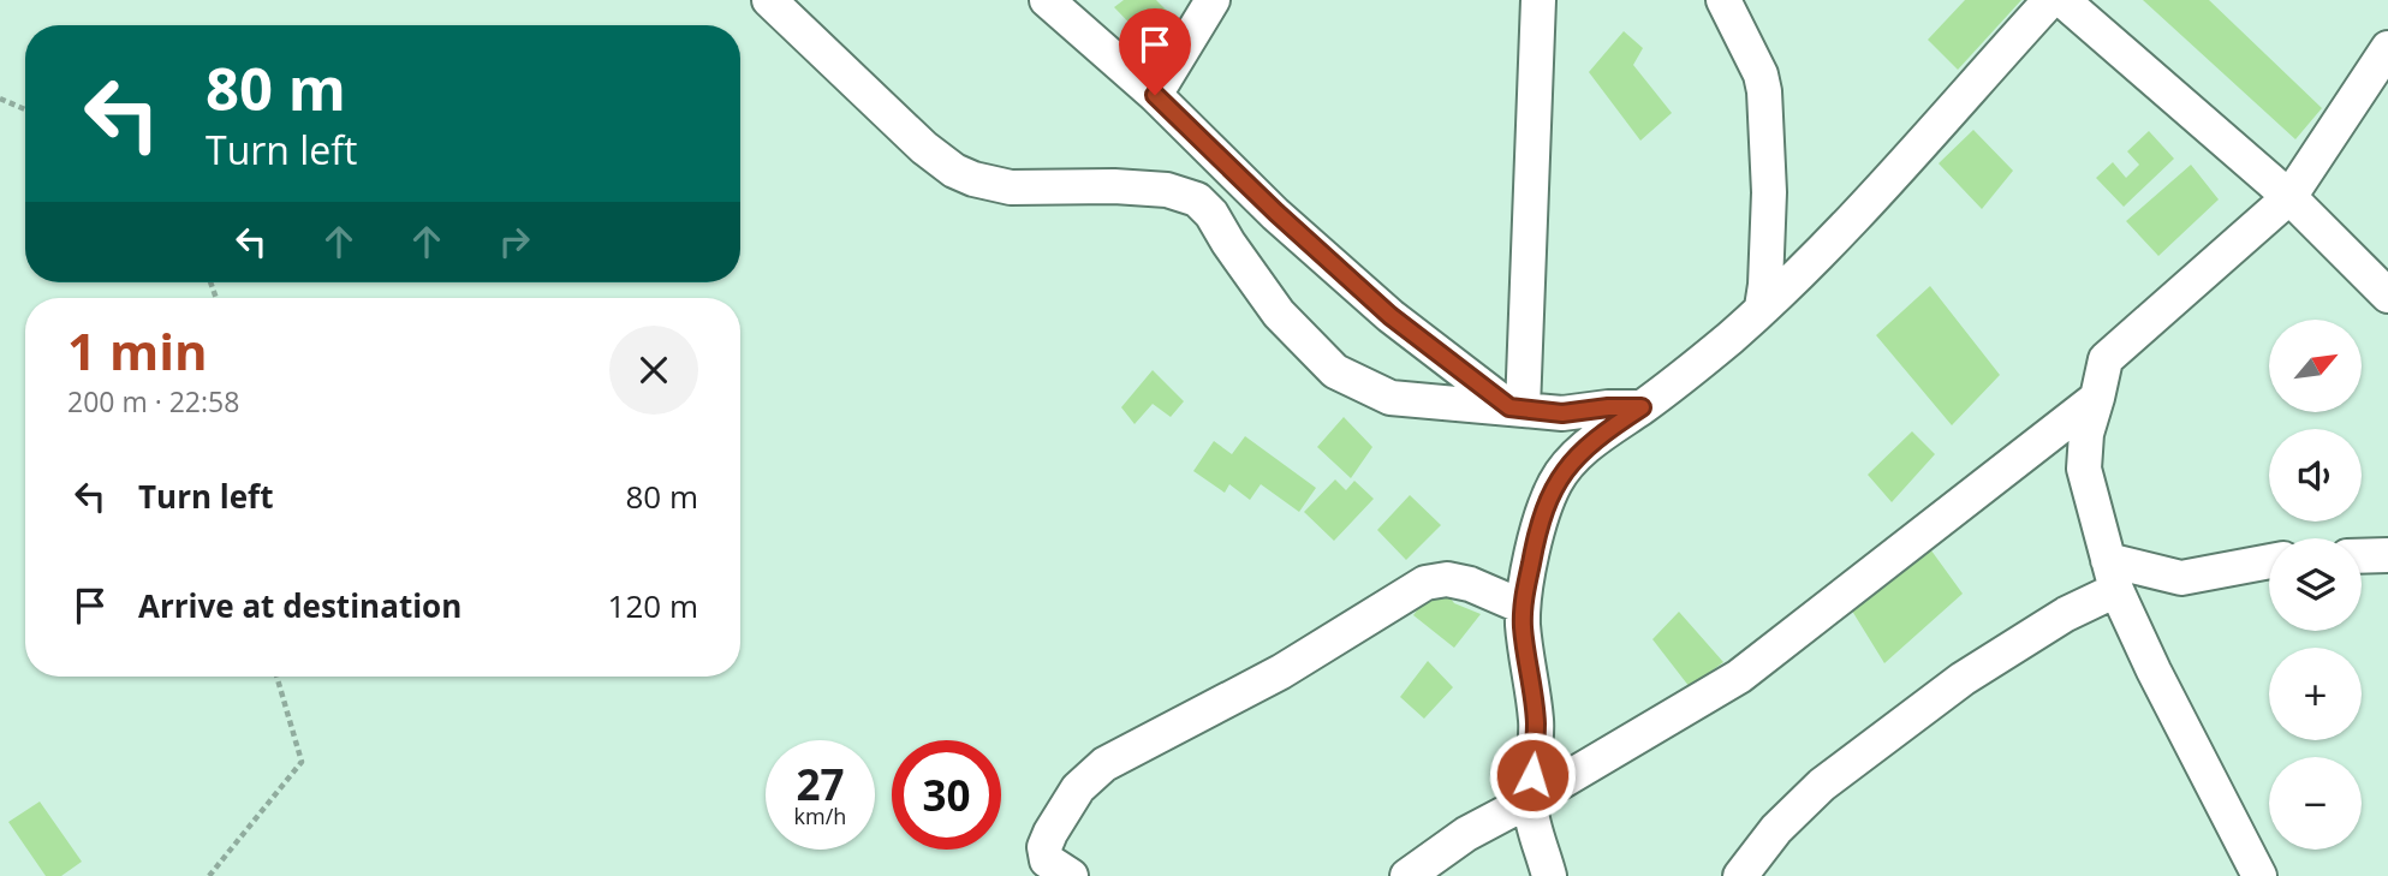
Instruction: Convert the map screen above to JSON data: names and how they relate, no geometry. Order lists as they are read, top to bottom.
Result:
{
  "north": "top right",
  "page": {
    "turn": ["80 m", "Turn left"],
    "heading": ["1 min", "200 m · 22:58"],
    "map_buttons": ["+", "−"],
    "list": [
      {
        "name": "Turn left",
        "value": "80 m"
      },
      {
        "name": "Arrive at destination",
        "value": "120 m"
      }
    ],
    "speed": "27 km/h",
    "limit": "30"
  }
}
